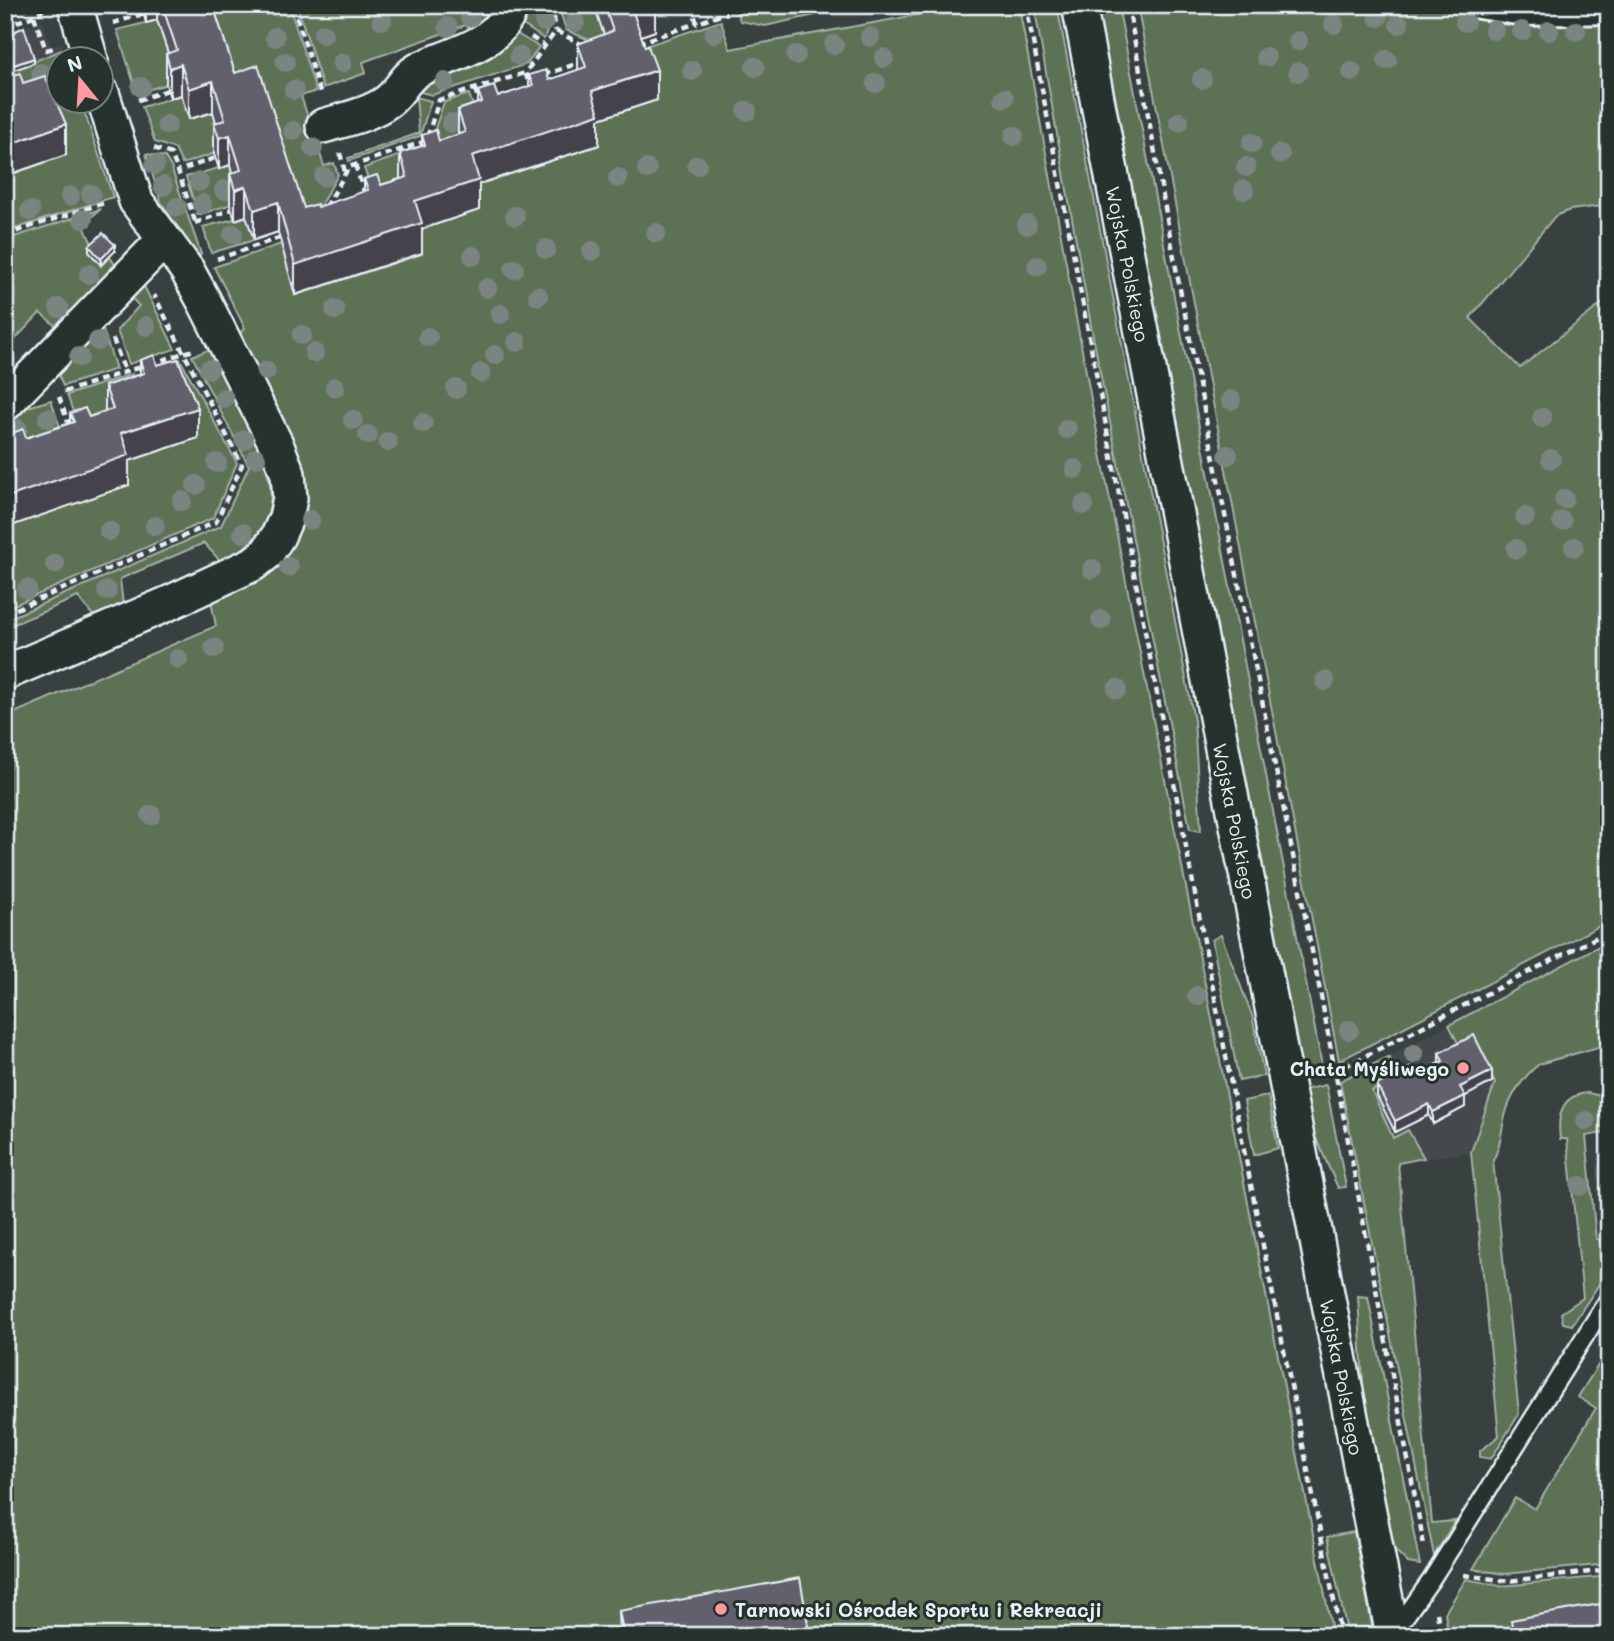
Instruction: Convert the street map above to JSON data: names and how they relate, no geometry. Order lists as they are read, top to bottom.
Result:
{
  "streets": {
    "street": ["Wojska Polskiego"]
  },
  "places": ["Chata Myśliwego", "Tarnowski Ośrodek Sportu i Rekreacji"],
  "north": "top"
}
